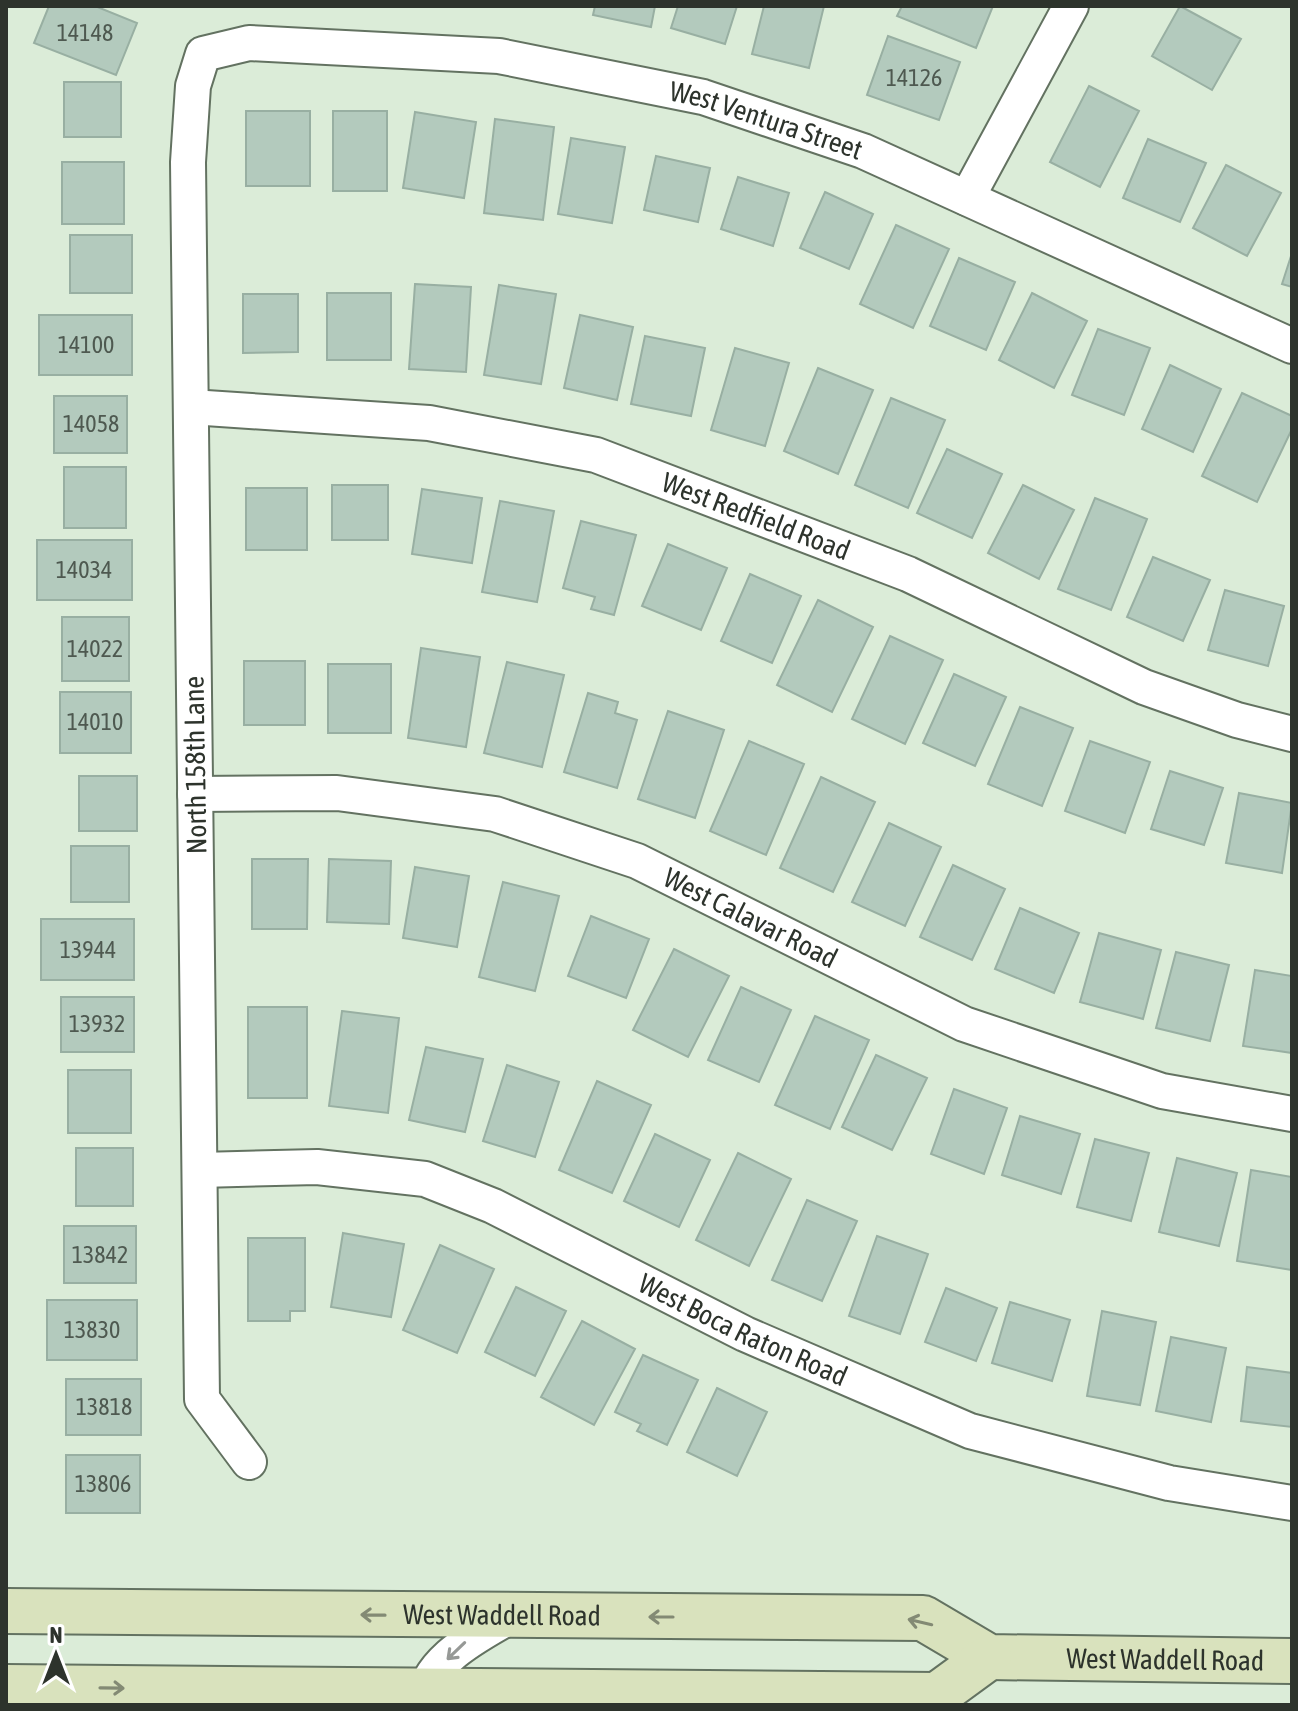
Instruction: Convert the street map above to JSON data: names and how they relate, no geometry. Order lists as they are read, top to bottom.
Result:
{
  "streets": {
    "main road": ["West Waddell Road"],
    "street": [
      "West Ventura Street",
      "West Redfield Road",
      "North 158th Lane",
      "West Calavar Road",
      "West Boca Raton Road"
    ]
  },
  "crossings": [
    ["West Ventura Street", "North 158th Lane"],
    ["West Redfield Road", "North 158th Lane"],
    ["North 158th Lane", "West Calavar Road"],
    ["North 158th Lane", "West Boca Raton Road"]
  ],
  "house_numbers": [
    "14148",
    "14126",
    "14100",
    "14058",
    "14034",
    "14022",
    "14010",
    "13944",
    "13932",
    "13842",
    "13830",
    "13818",
    "13806"
  ],
  "north": "top"
}
